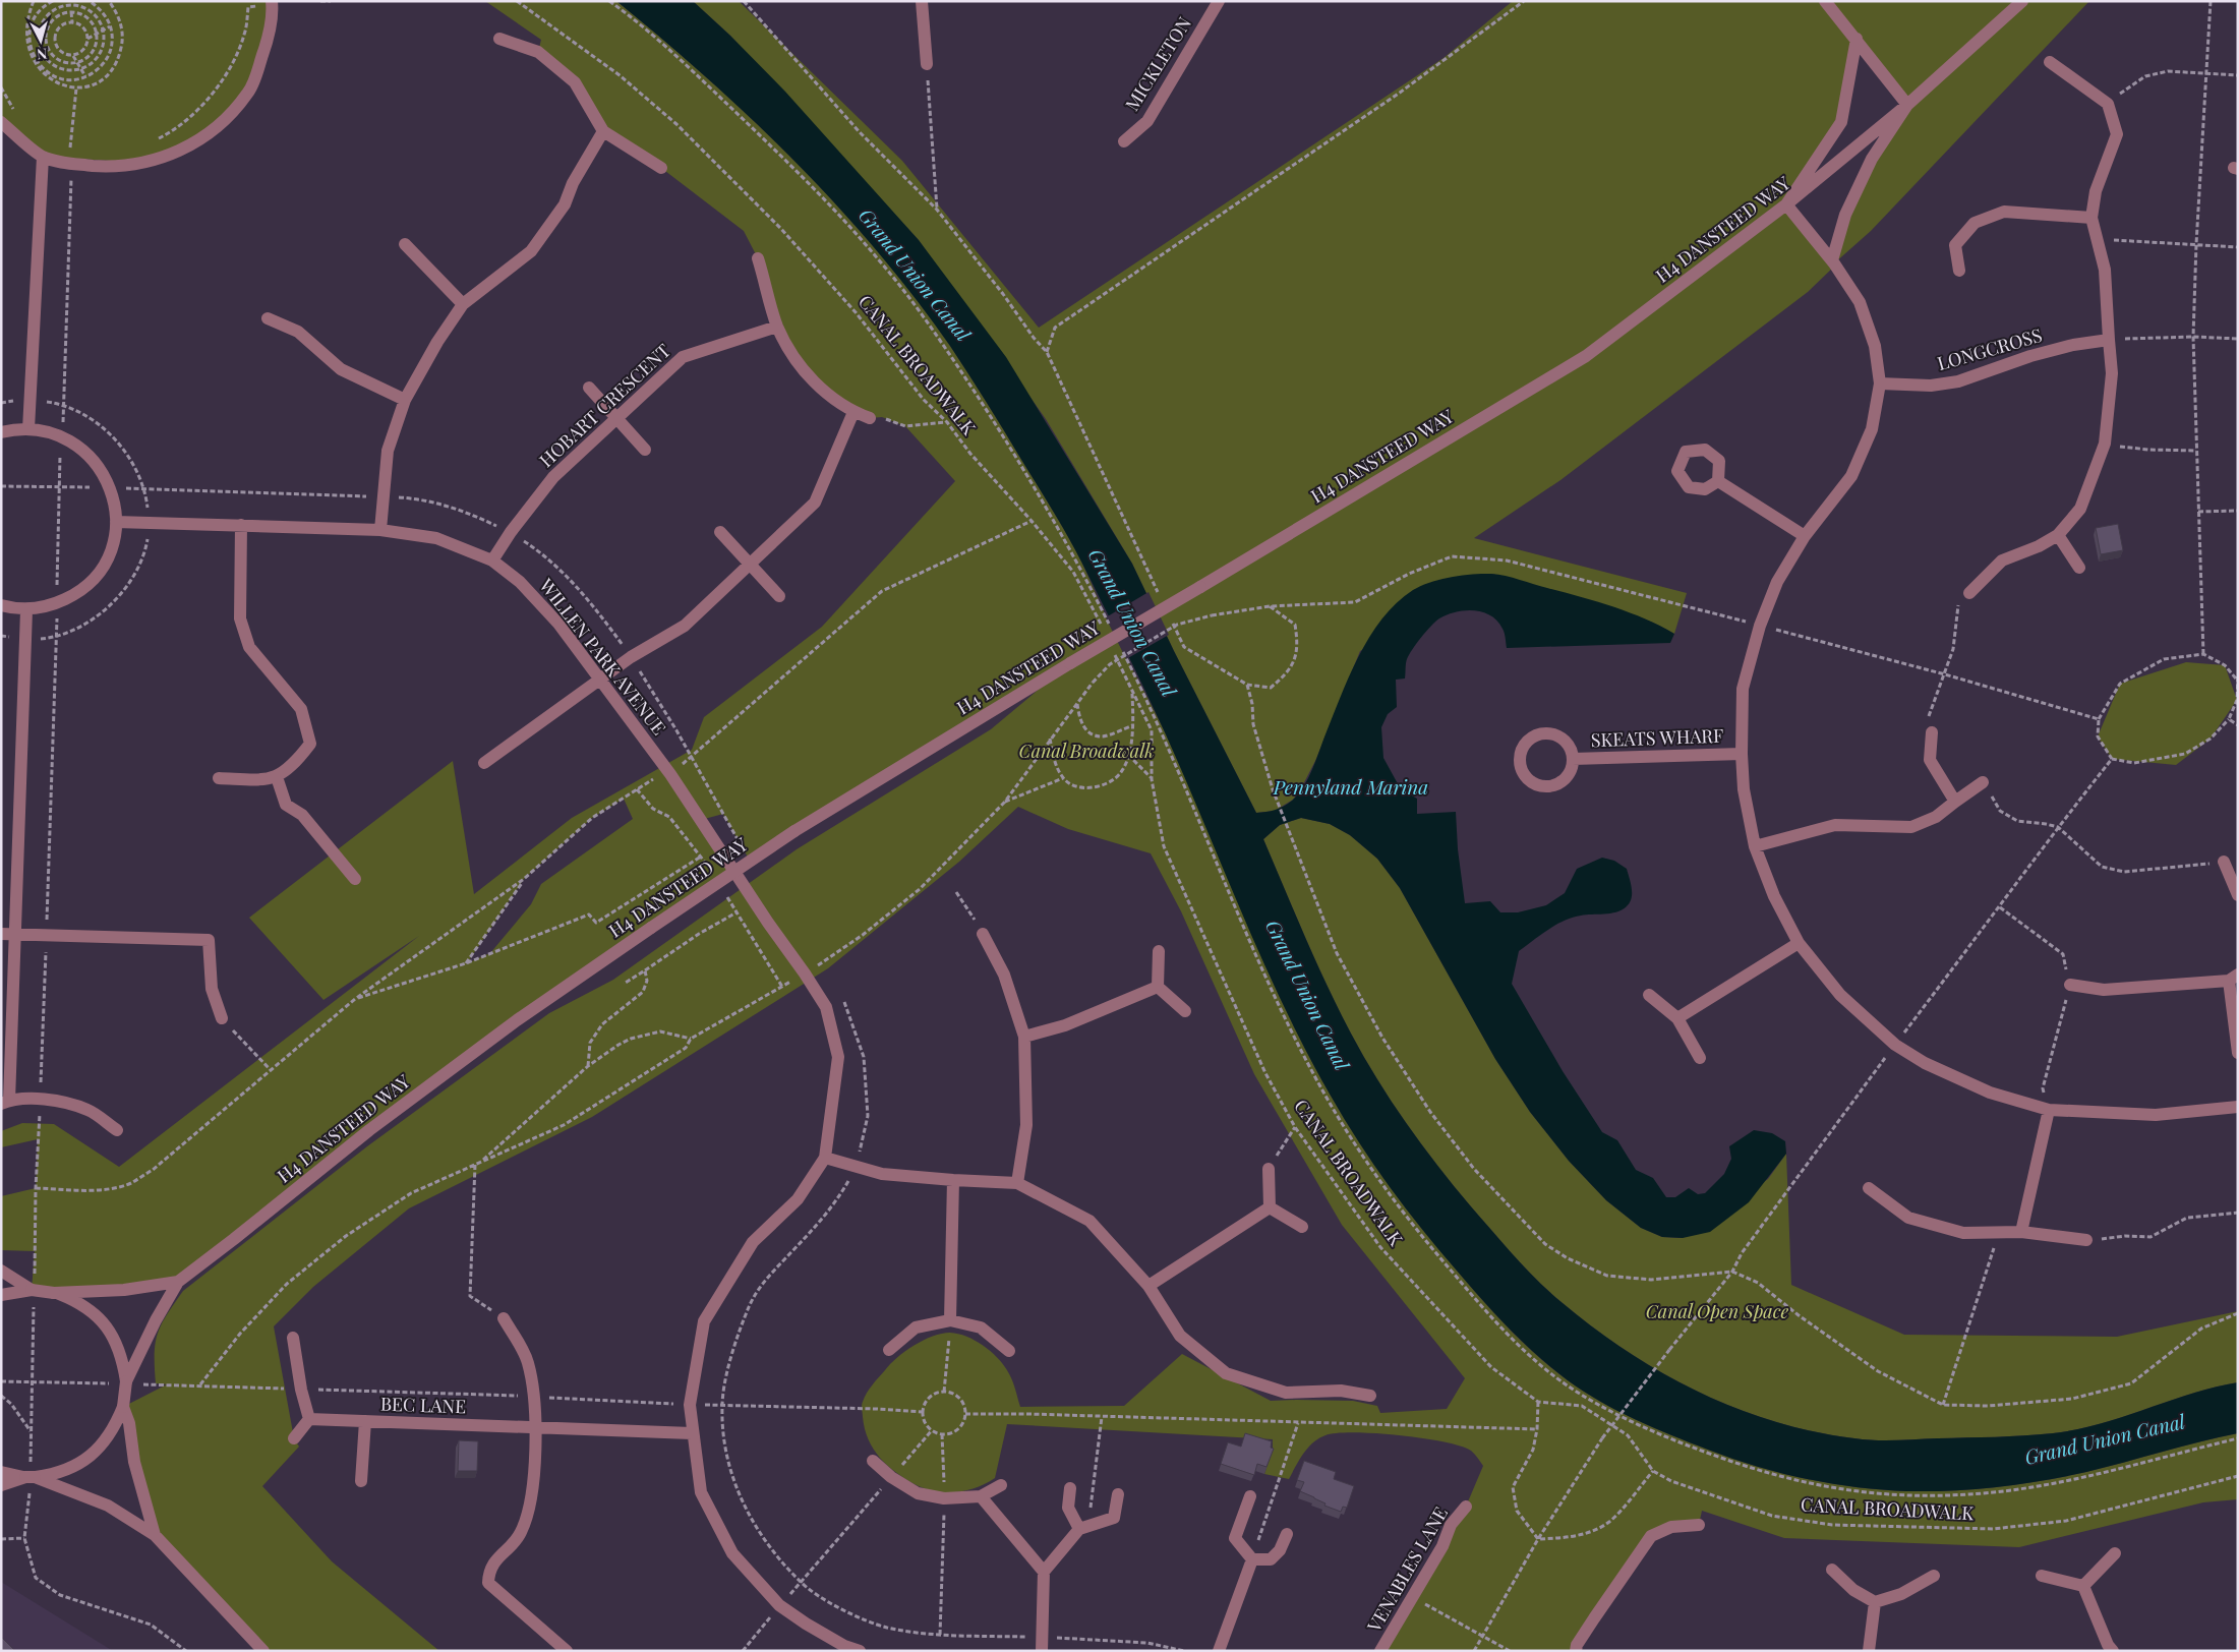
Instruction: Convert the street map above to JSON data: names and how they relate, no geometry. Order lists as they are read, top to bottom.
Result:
{
  "streets": {
    "street": [
      "MICKLETON",
      "H4 DANSTEED WAY",
      "LONGCROSS",
      "HOBART CRESCENT",
      "WILLEN PARK AVENUE",
      "SKEATS WHARF",
      "BEC LANE",
      "VENABLES LANE"
    ],
    "path": ["CANAL BROADWALK"]
  },
  "crossings": [
    ["HOBART CRESCENT", "WILLEN PARK AVENUE"]
  ],
  "water": ["Grand Union Canal", "Pennyland Marina"],
  "parks": ["Canal Broadwalk", "Canal Open Space"],
  "north": "bottom"
}
